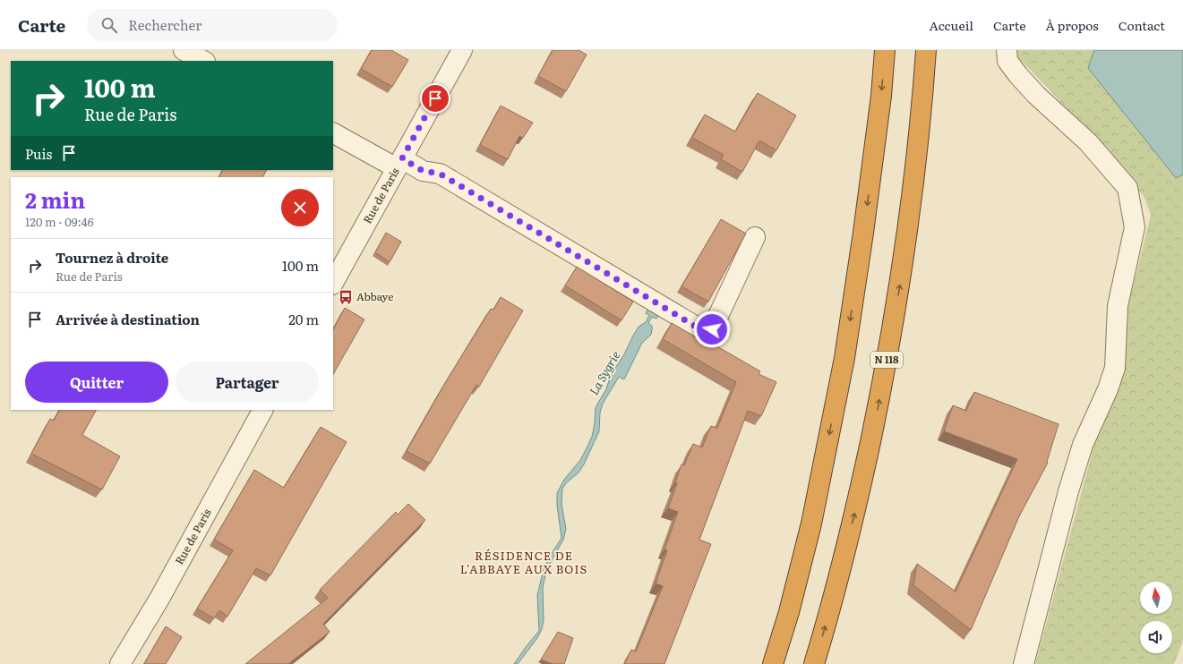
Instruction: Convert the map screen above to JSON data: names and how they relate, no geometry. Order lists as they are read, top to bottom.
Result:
{
  "streets": {
    "highway": ["N 118"],
    "street": ["Rue de Paris"]
  },
  "districts": ["RÉSIDENCE DE L'ABBAYE AUX BOIS"],
  "water": ["La Sygrie"],
  "places": {
    "bus stop": ["Abbaye"]
  },
  "north": "top",
  "page": {
    "header": "Carte",
    "search": "Rechercher",
    "nav": [
      "Accueil",
      "Carte",
      "À propos",
      "Contact"
    ],
    "turn": ["100 m", "Rue de Paris"],
    "then": "Puis",
    "heading": ["2 min", "120 m · 09:46"],
    "list": [
      {
        "name": "Tournez à droite",
        "note": "Rue de Paris",
        "value": "100 m"
      },
      {
        "name": "Arrivée à destination",
        "value": "20 m"
      }
    ],
    "buttons": ["Quitter", "Partager"]
  }
}
